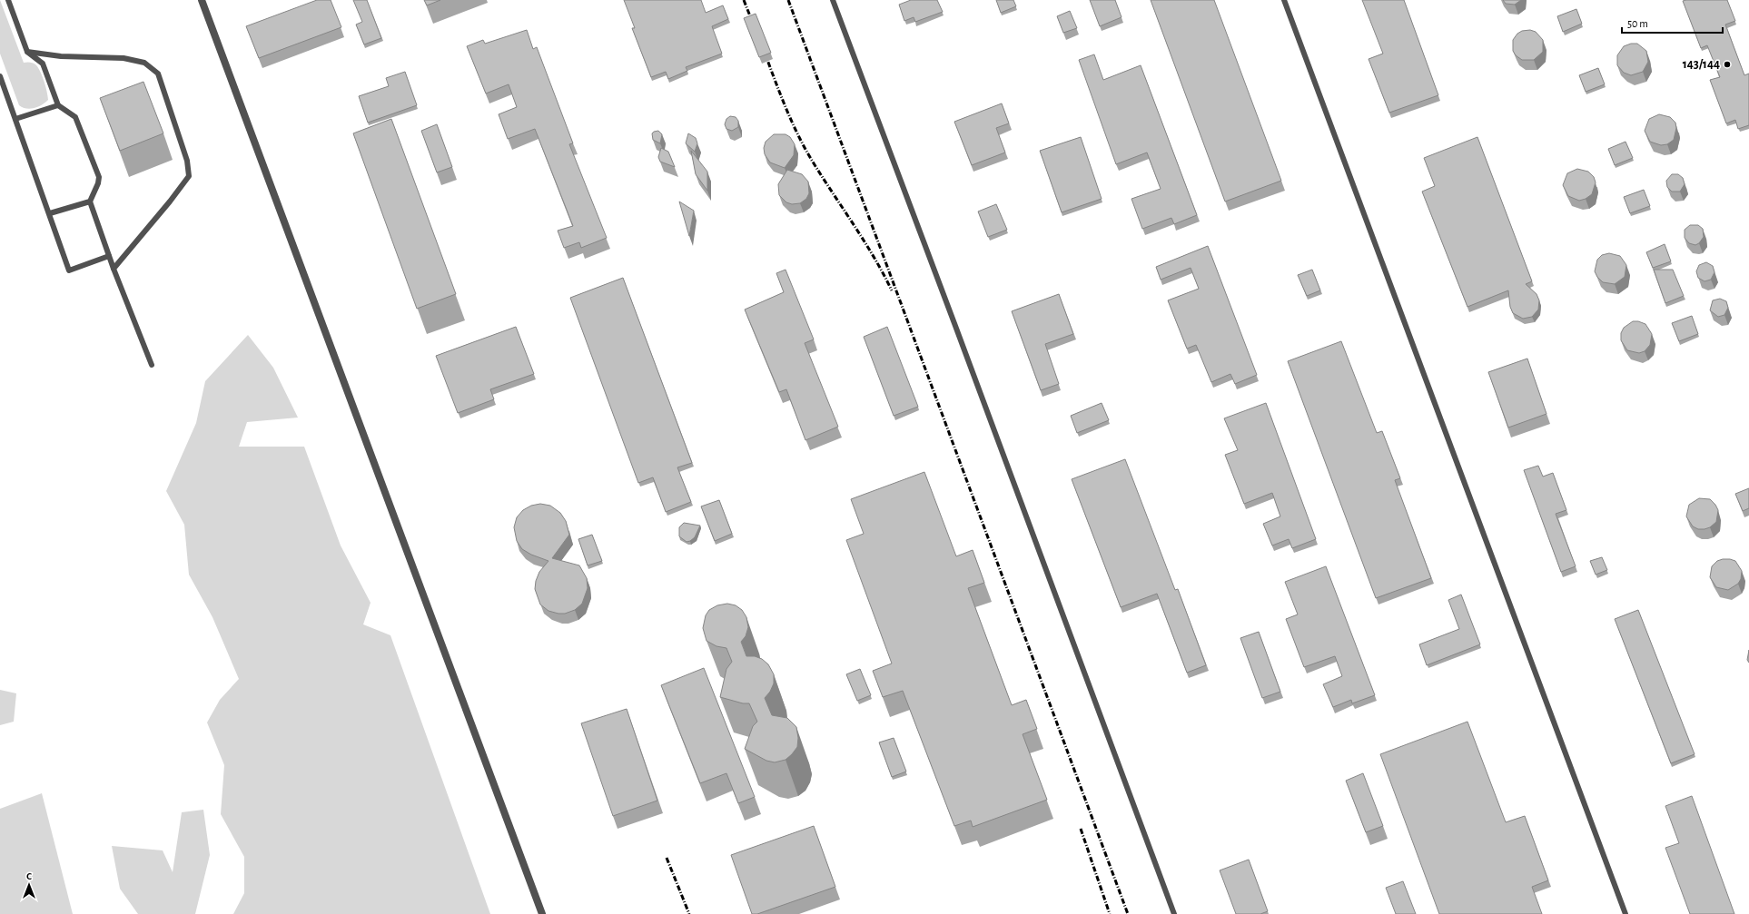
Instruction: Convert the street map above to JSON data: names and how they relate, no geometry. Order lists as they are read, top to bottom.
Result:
{
  "places": ["143/144"],
  "scale_bar": "50 m",
  "north": "top"
}
